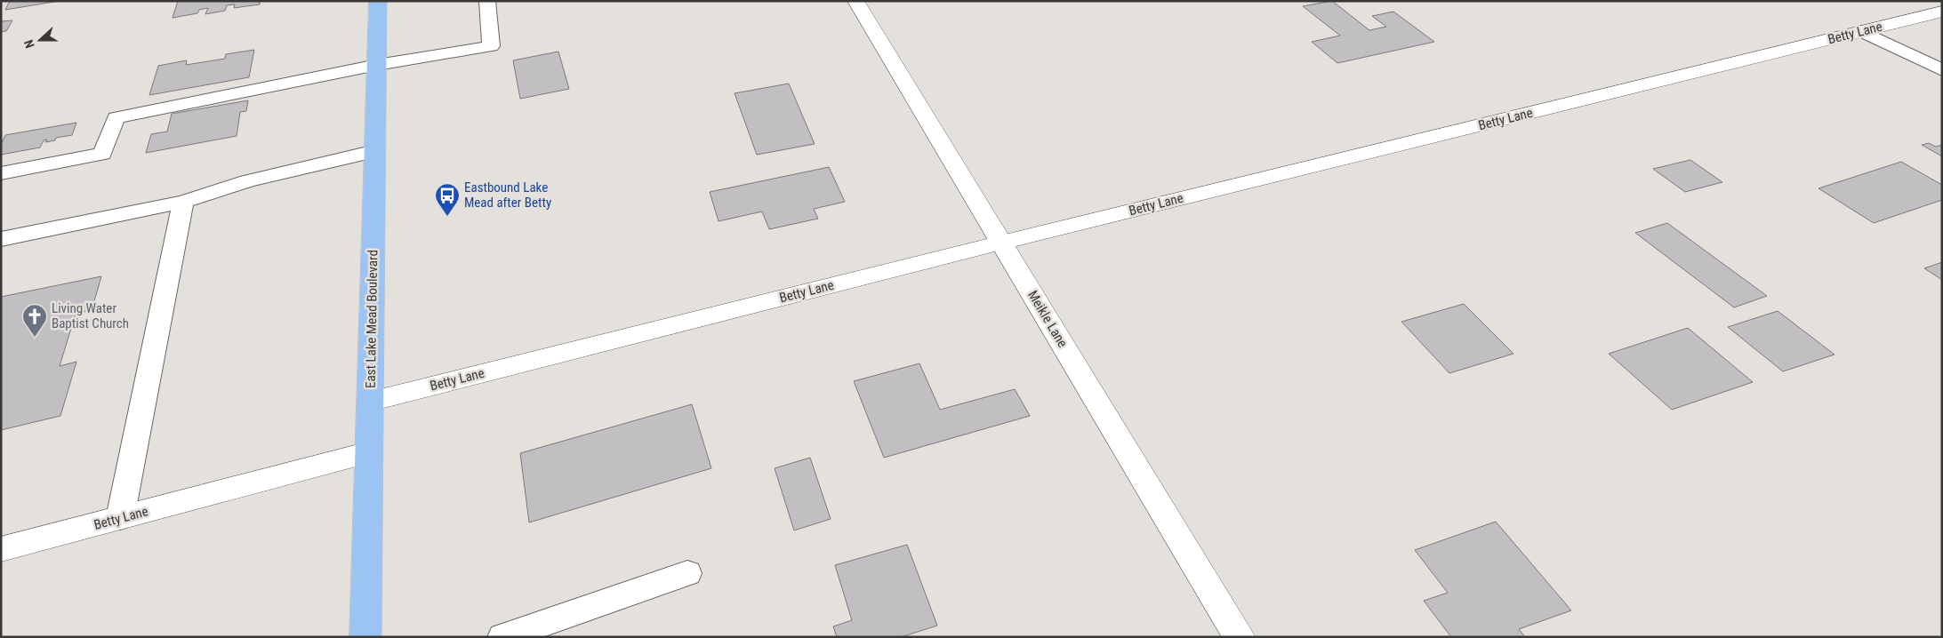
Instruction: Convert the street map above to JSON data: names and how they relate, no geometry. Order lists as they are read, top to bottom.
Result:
{
  "streets": {
    "main road": ["East Lake Mead Boulevard"],
    "street": ["Betty Lane", "Meikle Lane"]
  },
  "crossings": [
    ["Betty Lane", "East Lake Mead Boulevard"],
    ["Betty Lane", "Meikle Lane"]
  ],
  "places": {
    "bus stop": ["Eastbound Lake Mead after Betty"],
    "church": ["Living Water Baptist Church"]
  },
  "north": "left"
}
